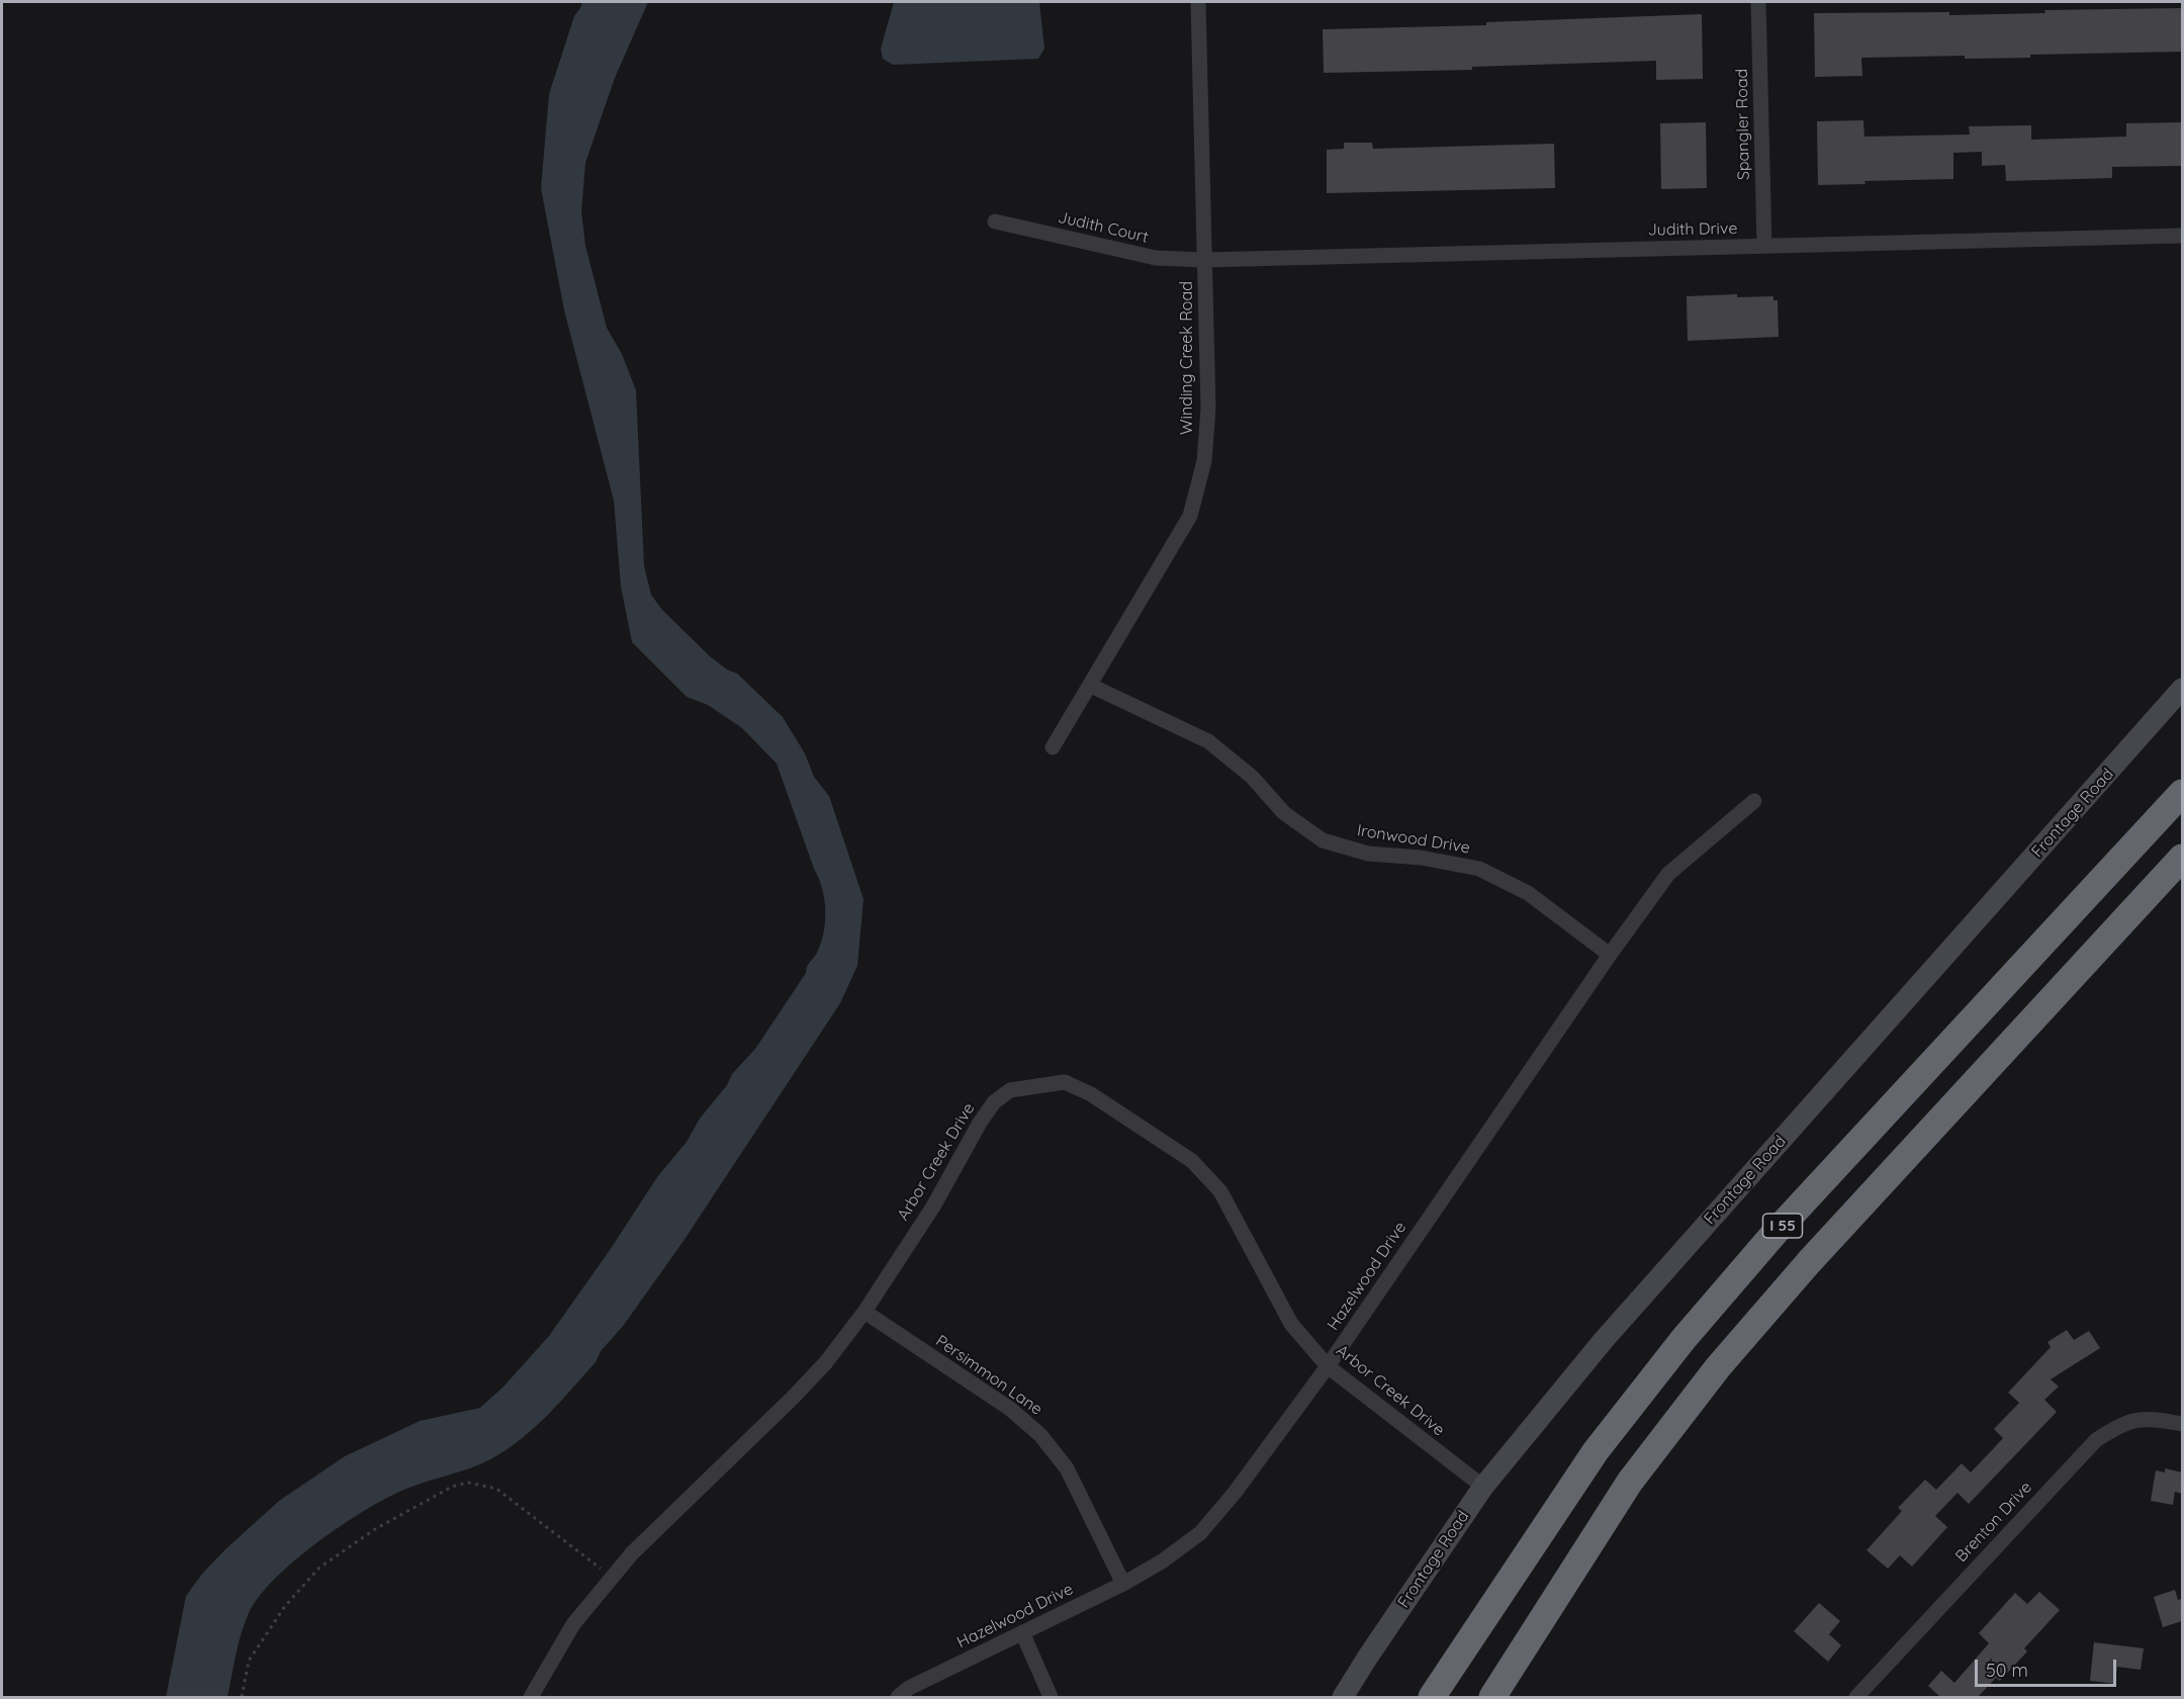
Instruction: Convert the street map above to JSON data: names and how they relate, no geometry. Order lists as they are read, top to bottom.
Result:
{
  "streets": {
    "highway": ["I 55"],
    "street": [
      "Spangler Road",
      "Judith Court",
      "Judith Drive",
      "Winding Creek Road",
      "Frontage Road",
      "Ironwood Drive",
      "Arbor Creek Drive",
      "Hazelwood Drive",
      "Persimmon Lane",
      "Brenton Drive"
    ]
  },
  "crossings": [
    ["Spangler Road", "Judith Drive"],
    ["Judith Court", "Judith Drive"],
    ["Judith Court", "Winding Creek Road"],
    ["Judith Drive", "Winding Creek Road"],
    ["Winding Creek Road", "Ironwood Drive"],
    ["Frontage Road", "Arbor Creek Drive"],
    ["Ironwood Drive", "Hazelwood Drive"],
    ["Arbor Creek Drive", "Hazelwood Drive"],
    ["Arbor Creek Drive", "Persimmon Lane"],
    ["Hazelwood Drive", "Persimmon Lane"]
  ],
  "scale_bar": "50 m"
}
